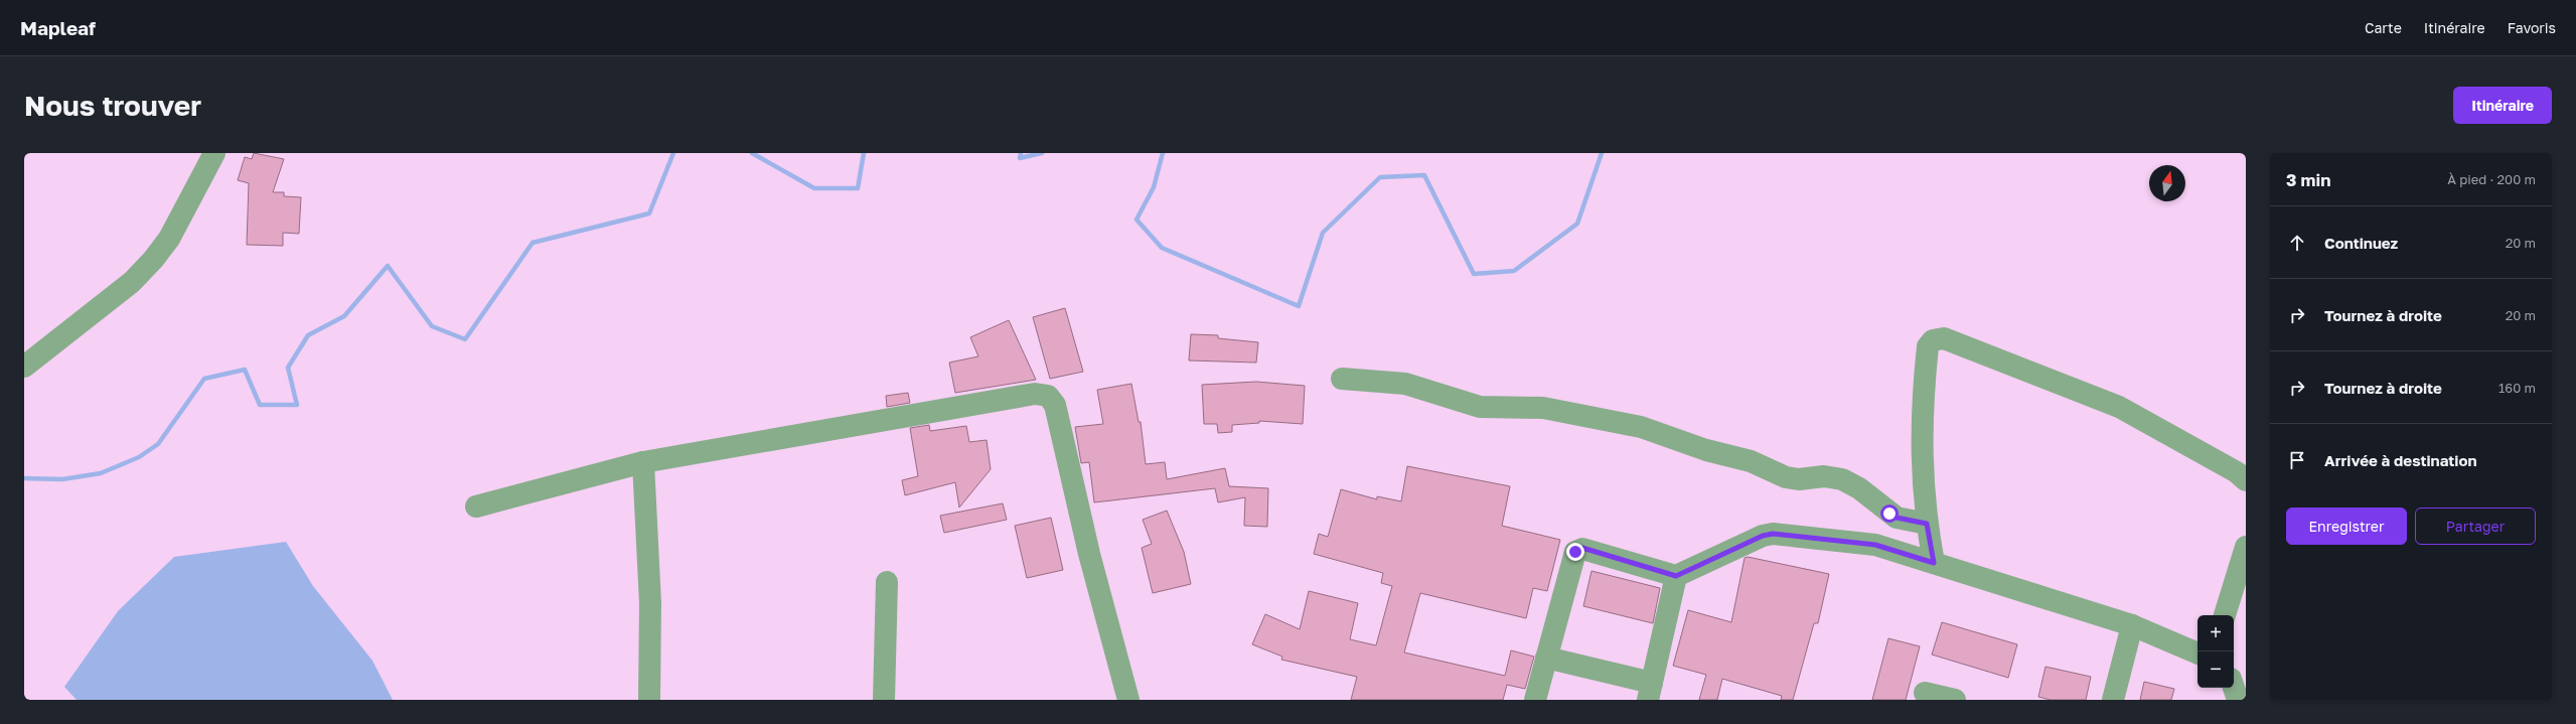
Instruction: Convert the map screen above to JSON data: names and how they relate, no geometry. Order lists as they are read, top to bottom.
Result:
{
  "north": "top",
  "page": {
    "header": "Mapleaf",
    "nav": ["Carte", "Itinéraire", "Favoris"],
    "buttons": [
      "Itinéraire",
      ["Enregistrer", "Partager"]
    ],
    "title": "Nous trouver",
    "heading": ["3 min", "À pied · 200 m"],
    "list": [
      ["Continuez", "20 m"],
      ["Tournez à droite", "20 m"],
      ["Tournez à droite", "160 m"],
      "Arrivée à destination"
    ],
    "map_buttons": ["+", "−"]
  }
}
